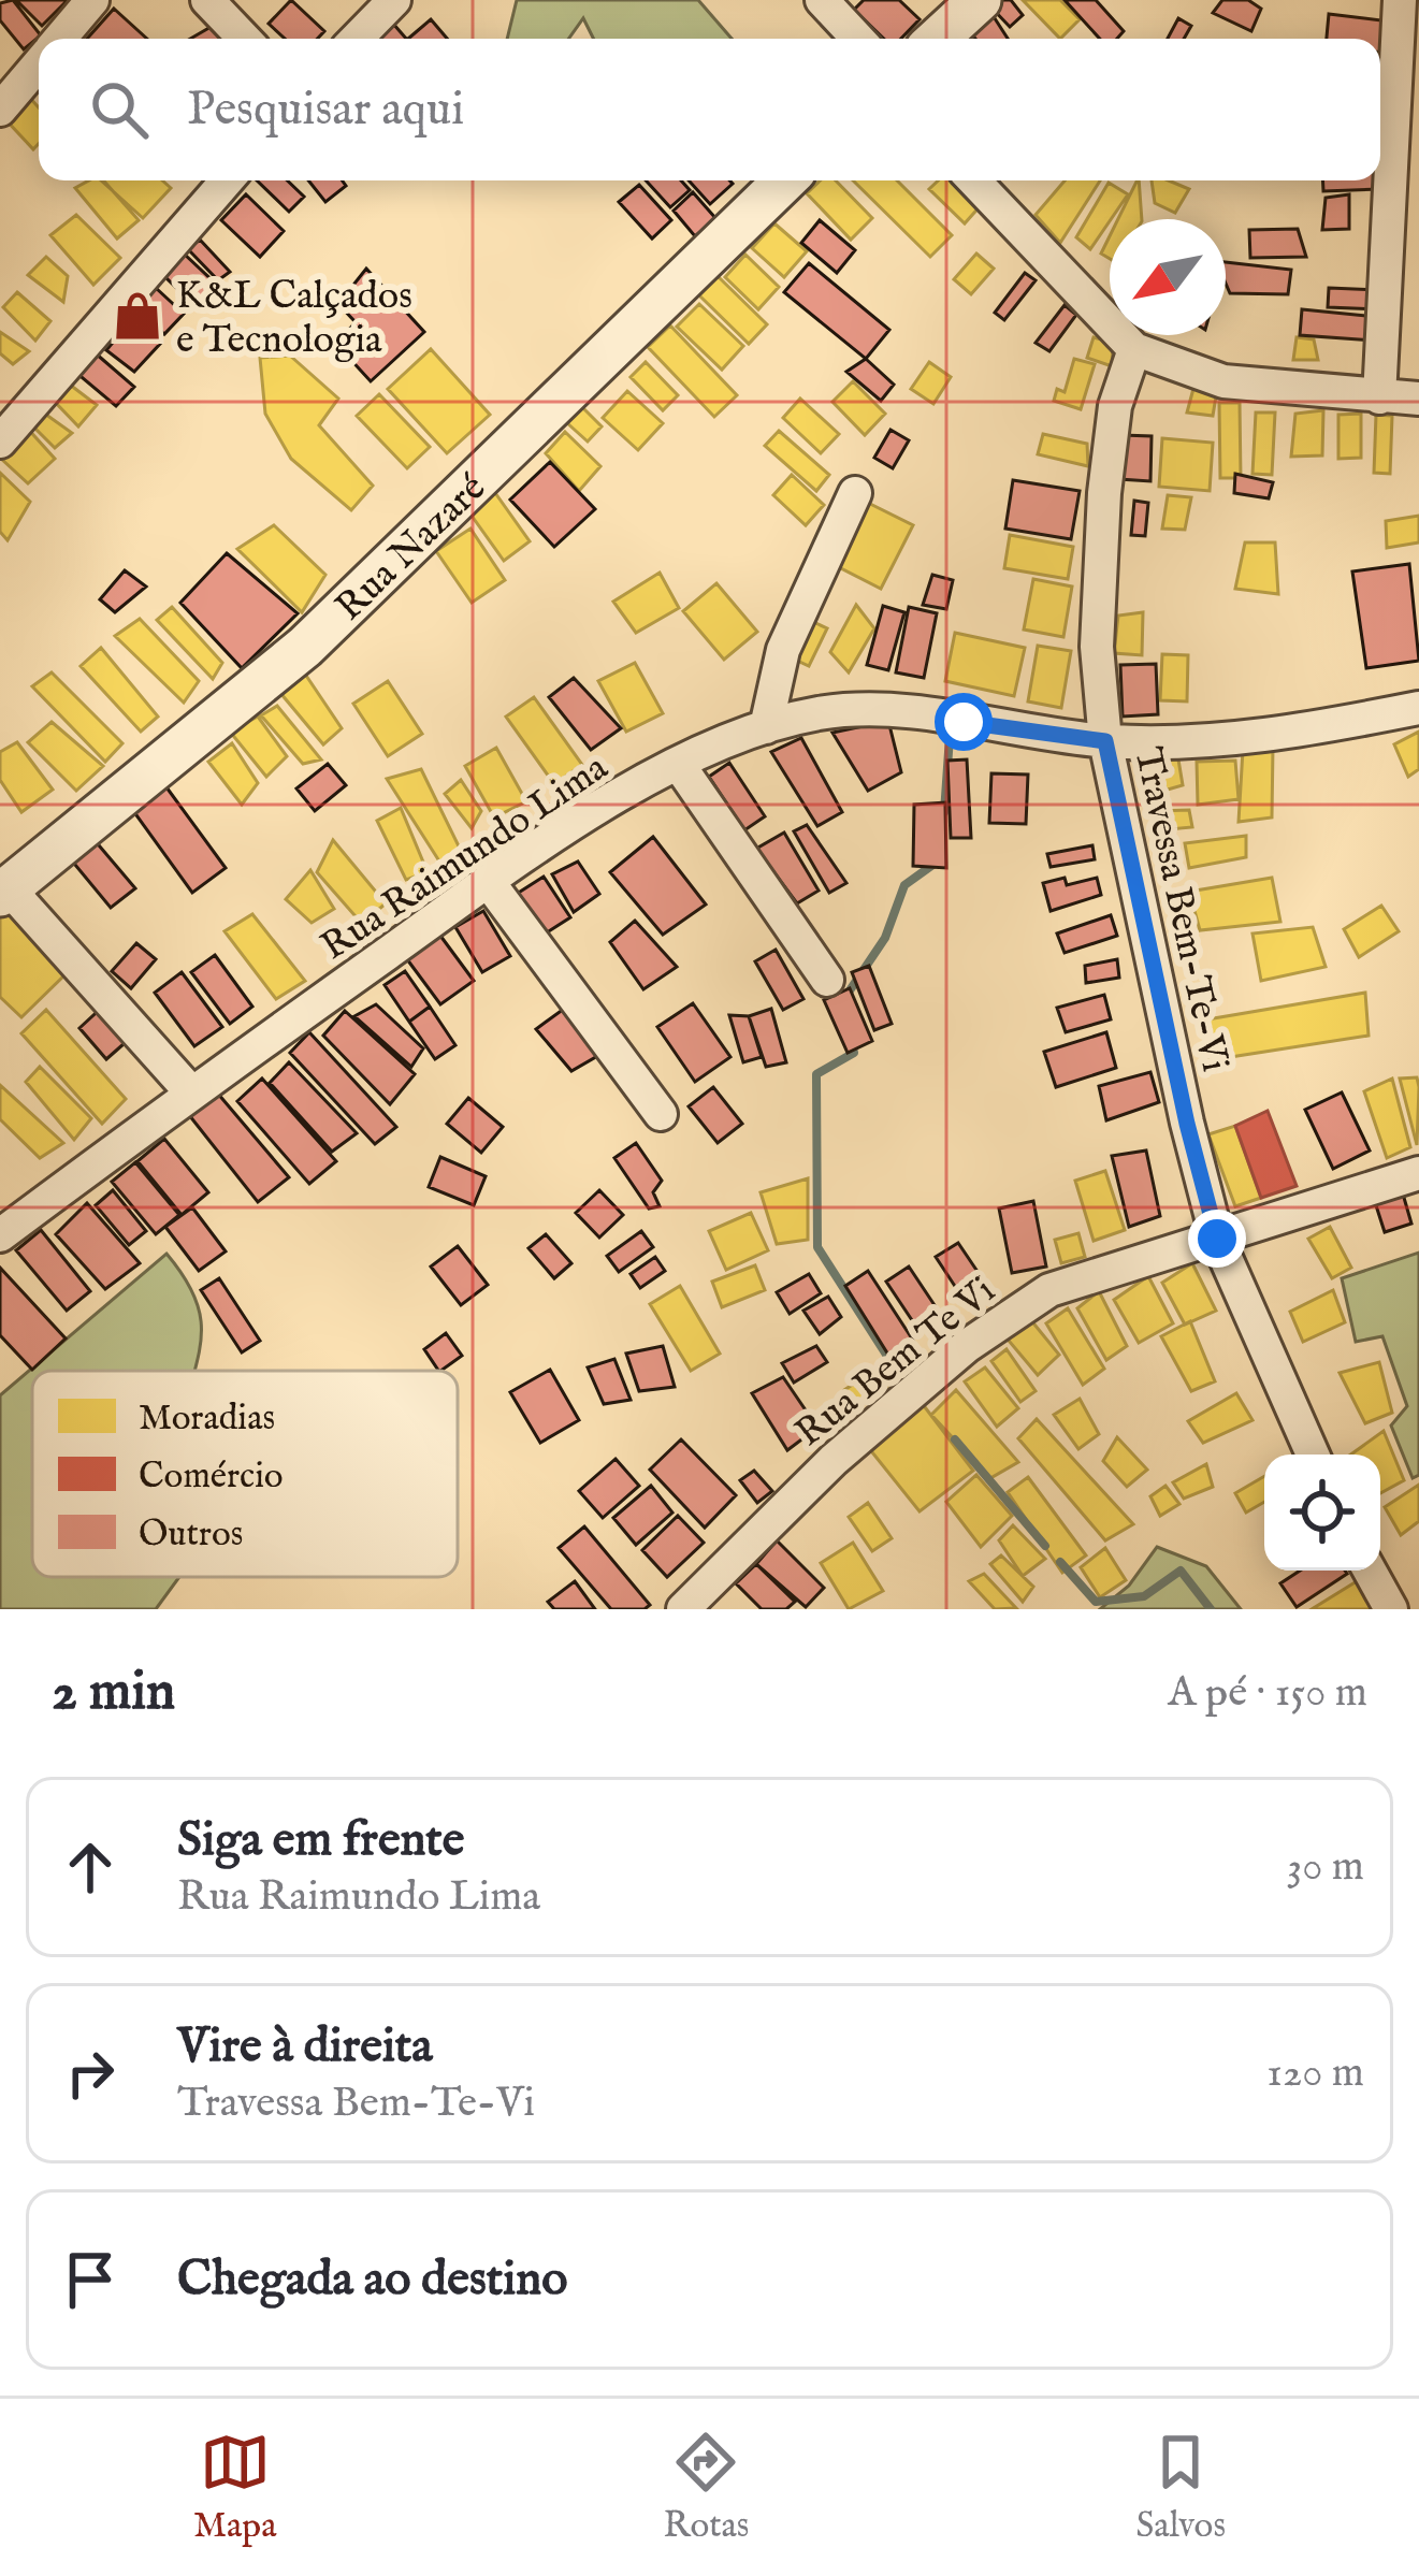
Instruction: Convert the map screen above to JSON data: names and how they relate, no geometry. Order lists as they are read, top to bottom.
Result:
{
  "streets": {
    "street": [
      "Rua Nazaré",
      "Rua Raimundo Lima",
      "Travessa Bem-Te-Vi",
      "Rua Bem Te Vi"
    ]
  },
  "crossings": [
    ["Rua Raimundo Lima", "Travessa Bem-Te-Vi"],
    ["Travessa Bem-Te-Vi", "Rua Bem Te Vi"]
  ],
  "places": {
    "shop": ["K&L Calçados e Tecnologia"]
  },
  "legend": ["Moradias", "Comércio", "Outros"],
  "north": "bottom left",
  "page": {
    "search": "Pesquisar aqui",
    "heading": ["2 min", "A pé · 150 m"],
    "list": [
      ["Siga em frente", "Rua Raimundo Lima", "30 m"],
      ["Vire à direita", "Travessa Bem-Te-Vi", "120 m"],
      "Chegada ao destino"
    ],
    "nav": ["Mapa", "Rotas", "Salvos"]
  }
}
